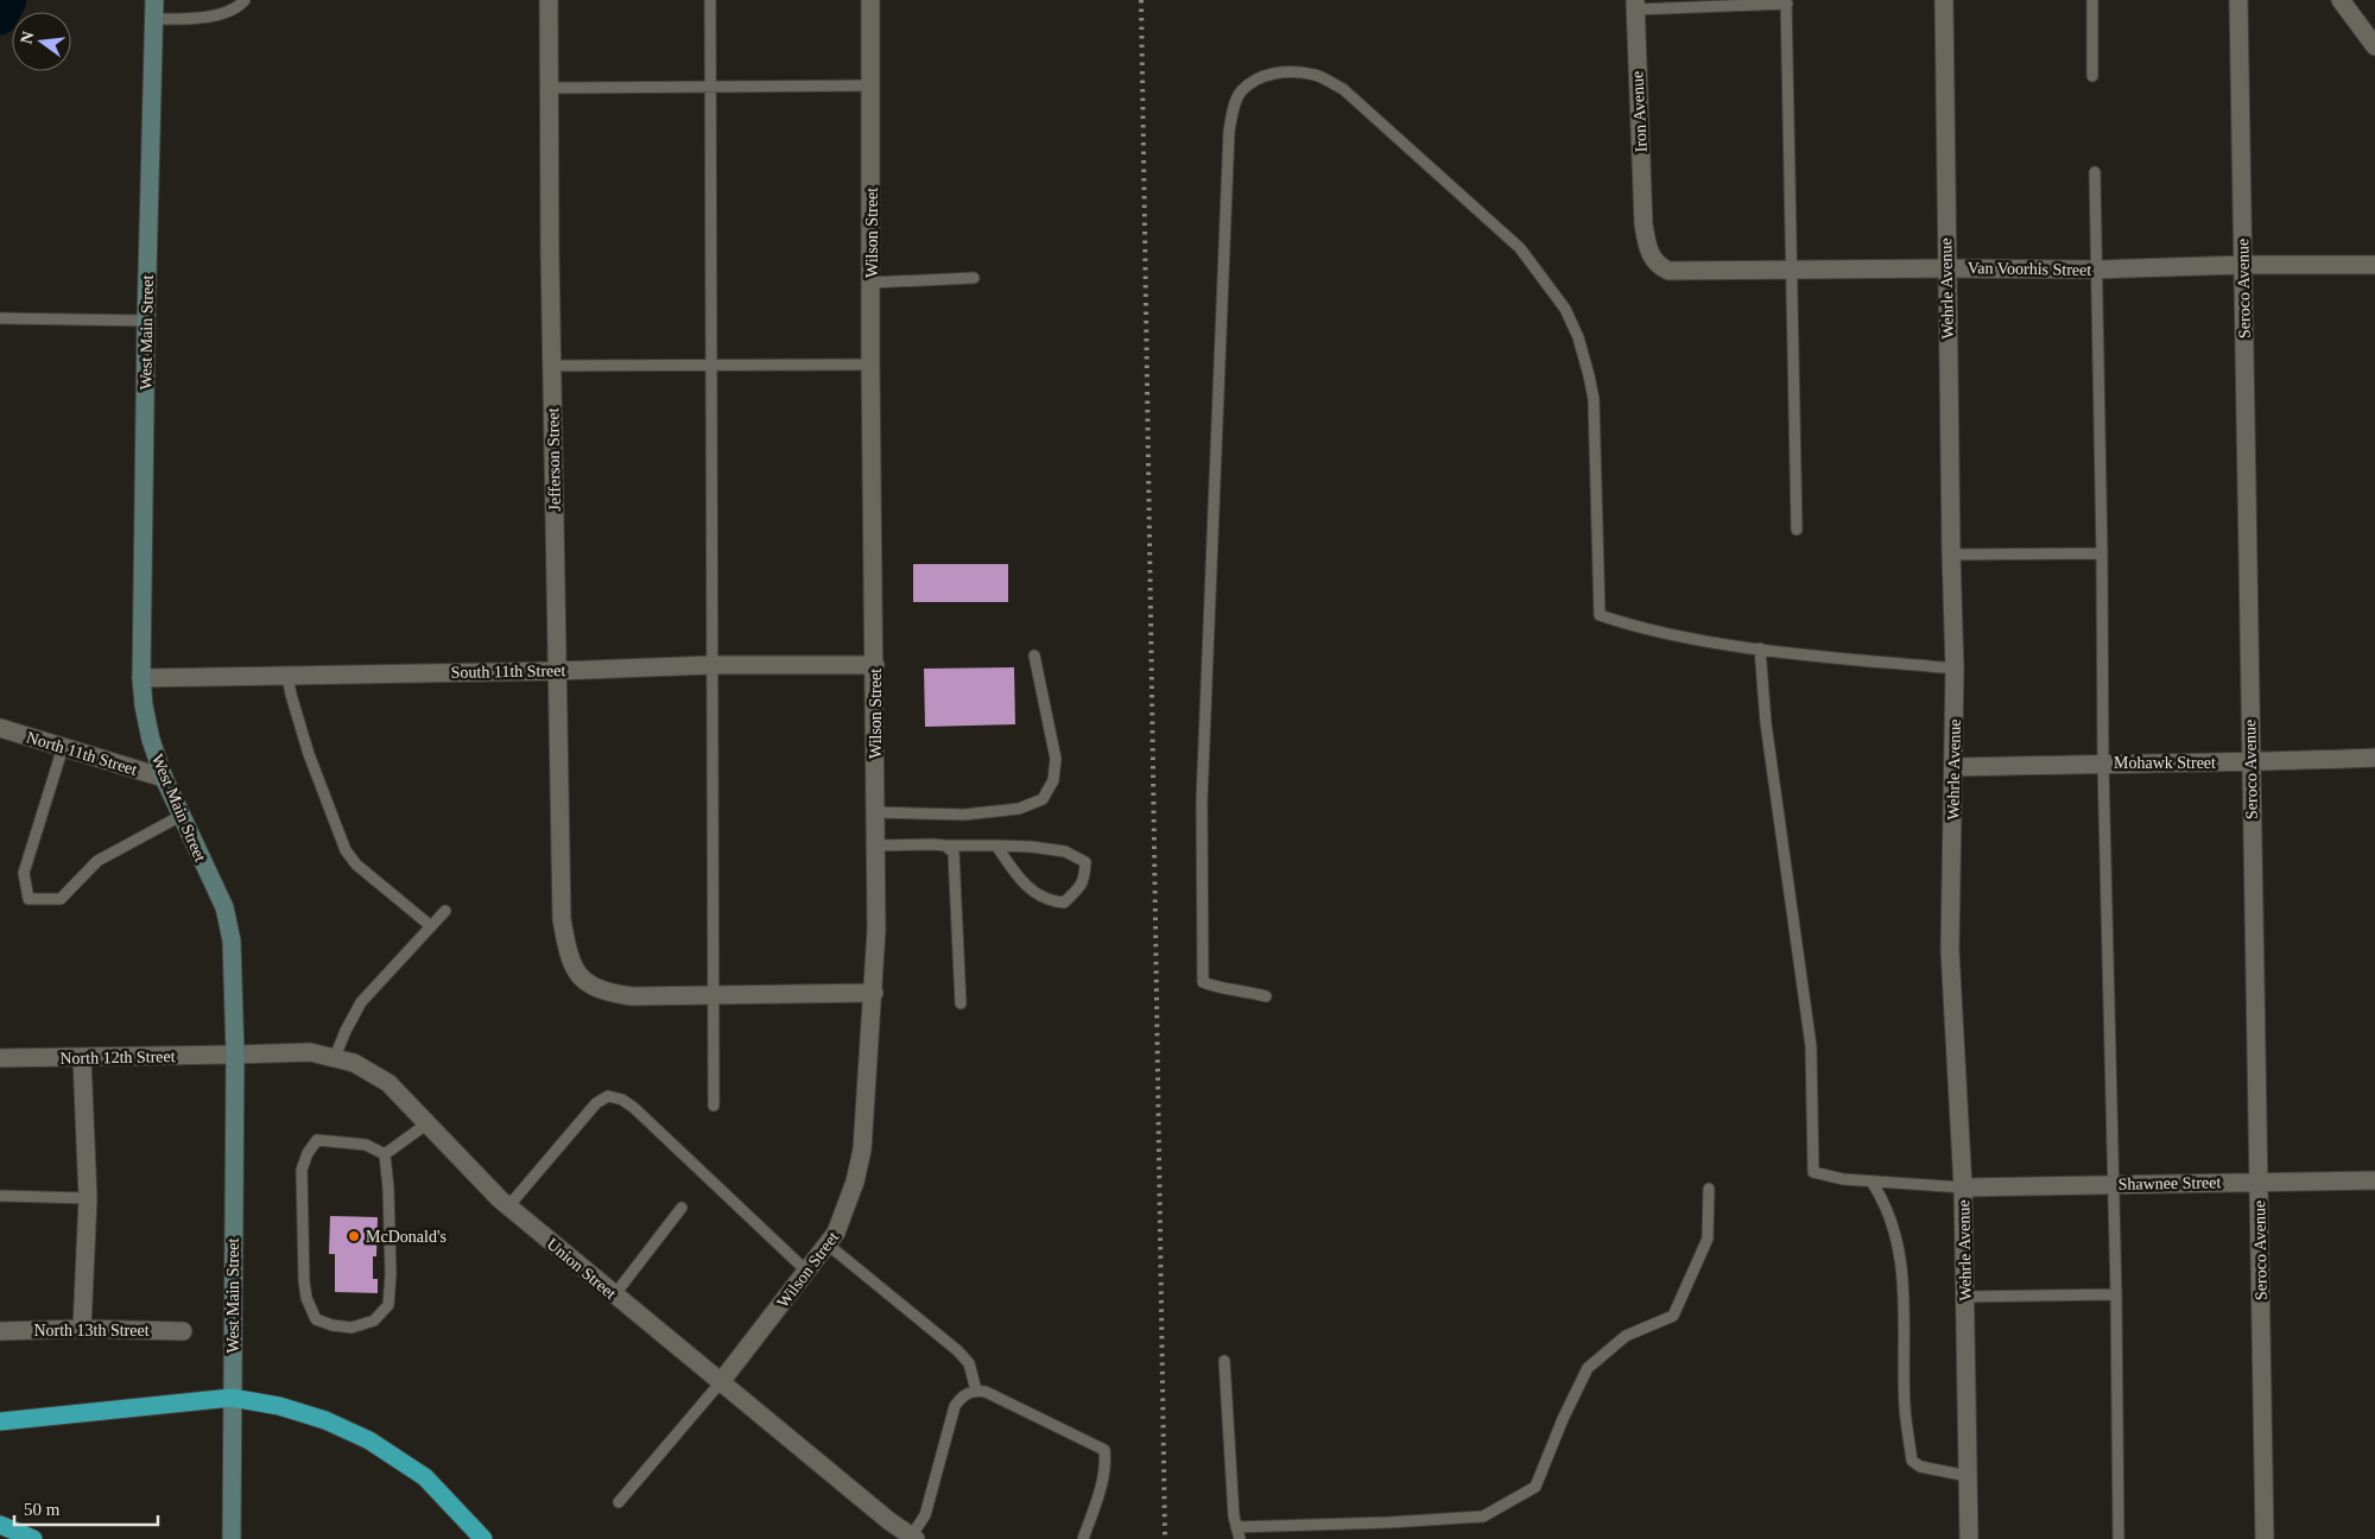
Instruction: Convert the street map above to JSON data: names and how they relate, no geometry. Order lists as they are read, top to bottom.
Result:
{
  "streets": {
    "main road": ["West Main Street"],
    "street": [
      "Iron Avenue",
      "Wilson Street",
      "Van Voorhis Street",
      "Wehrle Avenue",
      "Seroco Avenue",
      "Jefferson Street",
      "South 11th Street",
      "North 11th Street",
      "Mohawk Street",
      "North 12th Street",
      "Shawnee Street",
      "Union Street",
      "North 13th Street"
    ]
  },
  "crossings": [
    ["Iron Avenue", "Van Voorhis Street"],
    ["Wilson Street", "Jefferson Street"],
    ["Wilson Street", "South 11th Street"],
    ["Wilson Street", "Union Street"],
    ["Van Voorhis Street", "Wehrle Avenue"],
    ["Van Voorhis Street", "Seroco Avenue"],
    ["Wehrle Avenue", "Mohawk Street"],
    ["Wehrle Avenue", "Shawnee Street"],
    ["Seroco Avenue", "Mohawk Street"],
    ["Seroco Avenue", "Shawnee Street"],
    ["West Main Street", "South 11th Street"],
    ["West Main Street", "North 11th Street"],
    ["West Main Street", "North 12th Street"],
    ["West Main Street", "Union Street"],
    ["Jefferson Street", "South 11th Street"],
    ["North 12th Street", "Union Street"]
  ],
  "places": ["McDonald's"],
  "scale_bar": "50 m",
  "north": "left"
}
